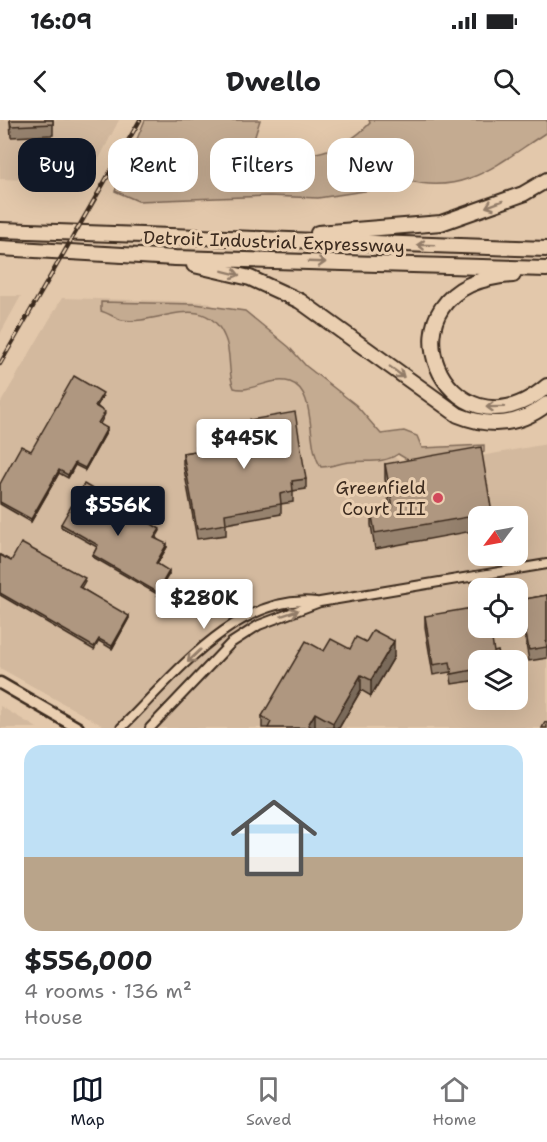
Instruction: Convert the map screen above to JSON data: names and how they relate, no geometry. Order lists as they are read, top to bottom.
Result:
{
  "streets": {
    "highway": ["Detroit Industrial Expressway"]
  },
  "places": ["Greenfield Court III"],
  "north": "bottom left",
  "page": {
    "status": "16:09",
    "header": "Dwello",
    "chip": [
      "Buy",
      "Rent",
      "Filters",
      "New"
    ],
    "price": ["$445K", "$556K", "$280K"],
    "list": [
      {
        "name": "$556,000",
        "note": "4 rooms · 136 m² · House"
      }
    ],
    "tabs": ["Map", "Saved", "Home"]
  }
}
